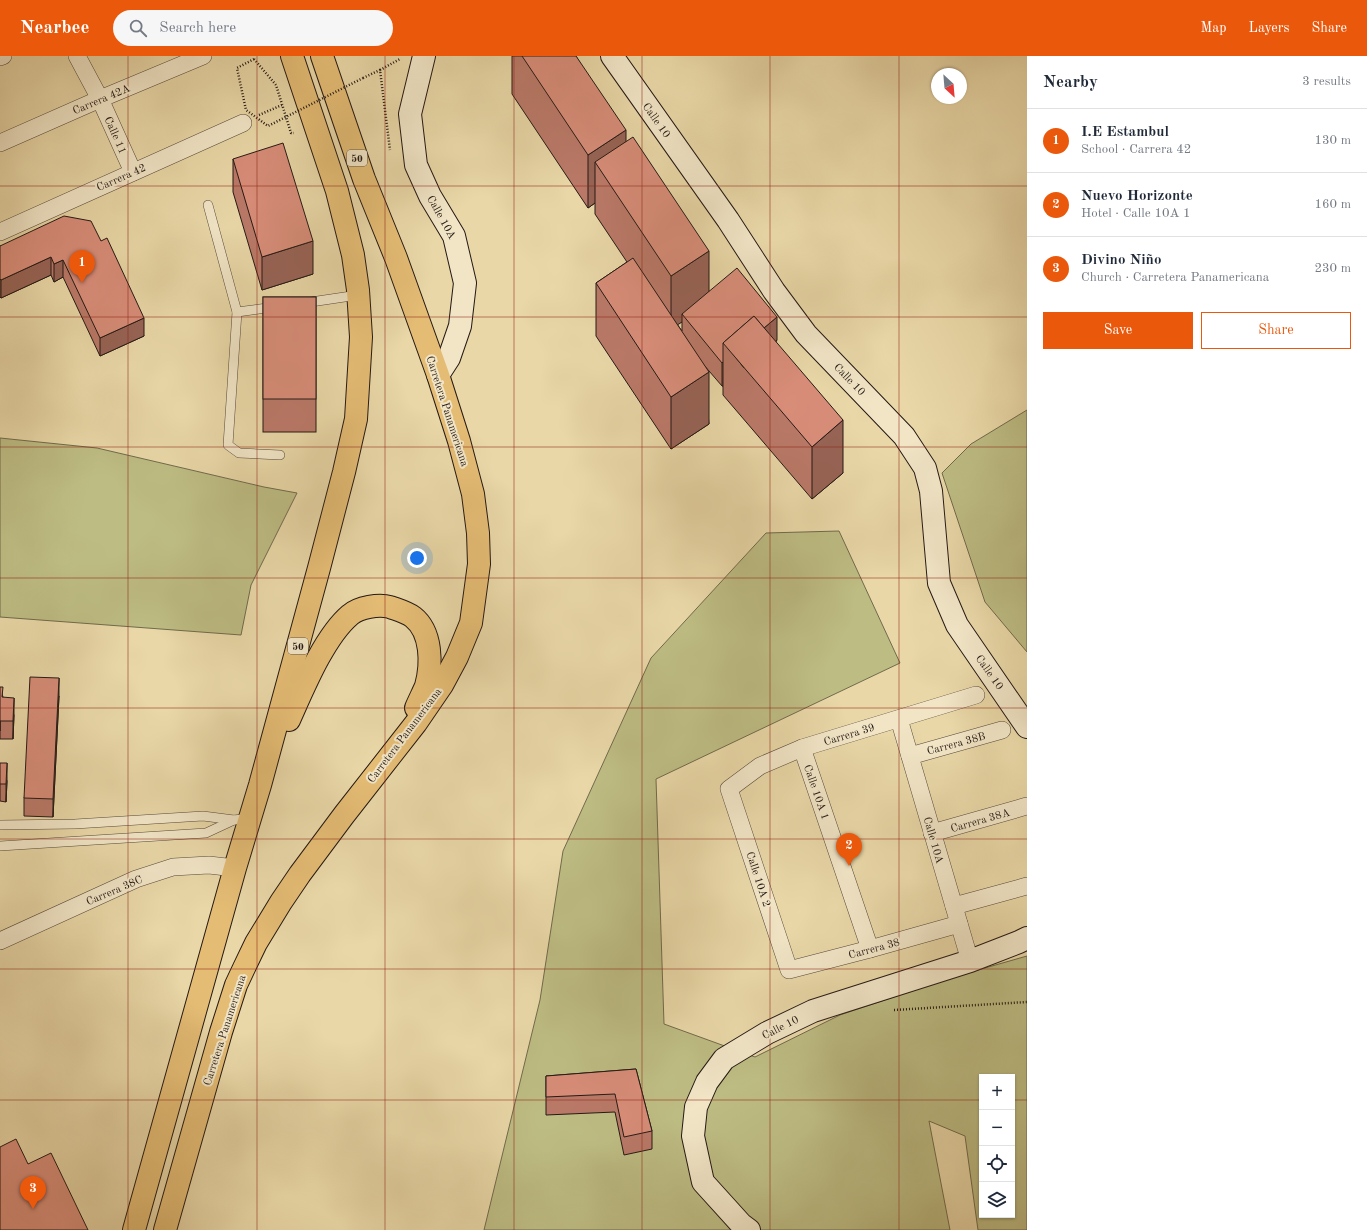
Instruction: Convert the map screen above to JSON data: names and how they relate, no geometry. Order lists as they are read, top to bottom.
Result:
{
  "streets": {
    "highway": ["50", "Carretera Panamericana"],
    "street": [
      "Carrera 42A",
      "Calle 10",
      "Calle 11",
      "Carrera 42",
      "Calle 10A",
      "Carrera 39",
      "Carrera 38B",
      "Calle 10A 1",
      "Carrera 38A",
      "Calle 10A 2",
      "Carrera 38C",
      "Carrera 38"
    ]
  },
  "crossings": [
    ["Carrera 42A", "Calle 11"],
    ["Calle 10", "Calle 10A"],
    ["Calle 11", "Carrera 42"],
    ["50", "Carrera 38C"],
    ["Calle 10A", "Carretera Panamericana"],
    ["Calle 10A", "Carrera 39"],
    ["Calle 10A", "Carrera 38B"],
    ["Calle 10A", "Carrera 38A"],
    ["Calle 10A", "Carrera 38"],
    ["Carrera 39", "Calle 10A 1"],
    ["Carrera 39", "Calle 10A 2"],
    ["Calle 10A 1", "Carrera 38"],
    ["Calle 10A 2", "Carrera 38"]
  ],
  "north": "bottom right",
  "page": {
    "header": "Nearbee",
    "search": "Search here",
    "nav": ["Map", "Layers", "Share"],
    "heading": ["Nearby", "3 results"],
    "list": [
      {
        "mark": "1",
        "name": "I.E Estambul",
        "note": "School · Carrera 42",
        "value": "130 m"
      },
      {
        "mark": "2",
        "name": "Nuevo Horizonte",
        "note": "Hotel · Calle 10A 1",
        "value": "160 m"
      },
      {
        "mark": "3",
        "name": "Divino Niño",
        "note": "Church · Carretera Panamericana",
        "value": "230 m"
      }
    ],
    "pins": ["1", "2", "3"],
    "buttons": ["Save", "Share"],
    "map_buttons": ["+", "−"]
  }
}
